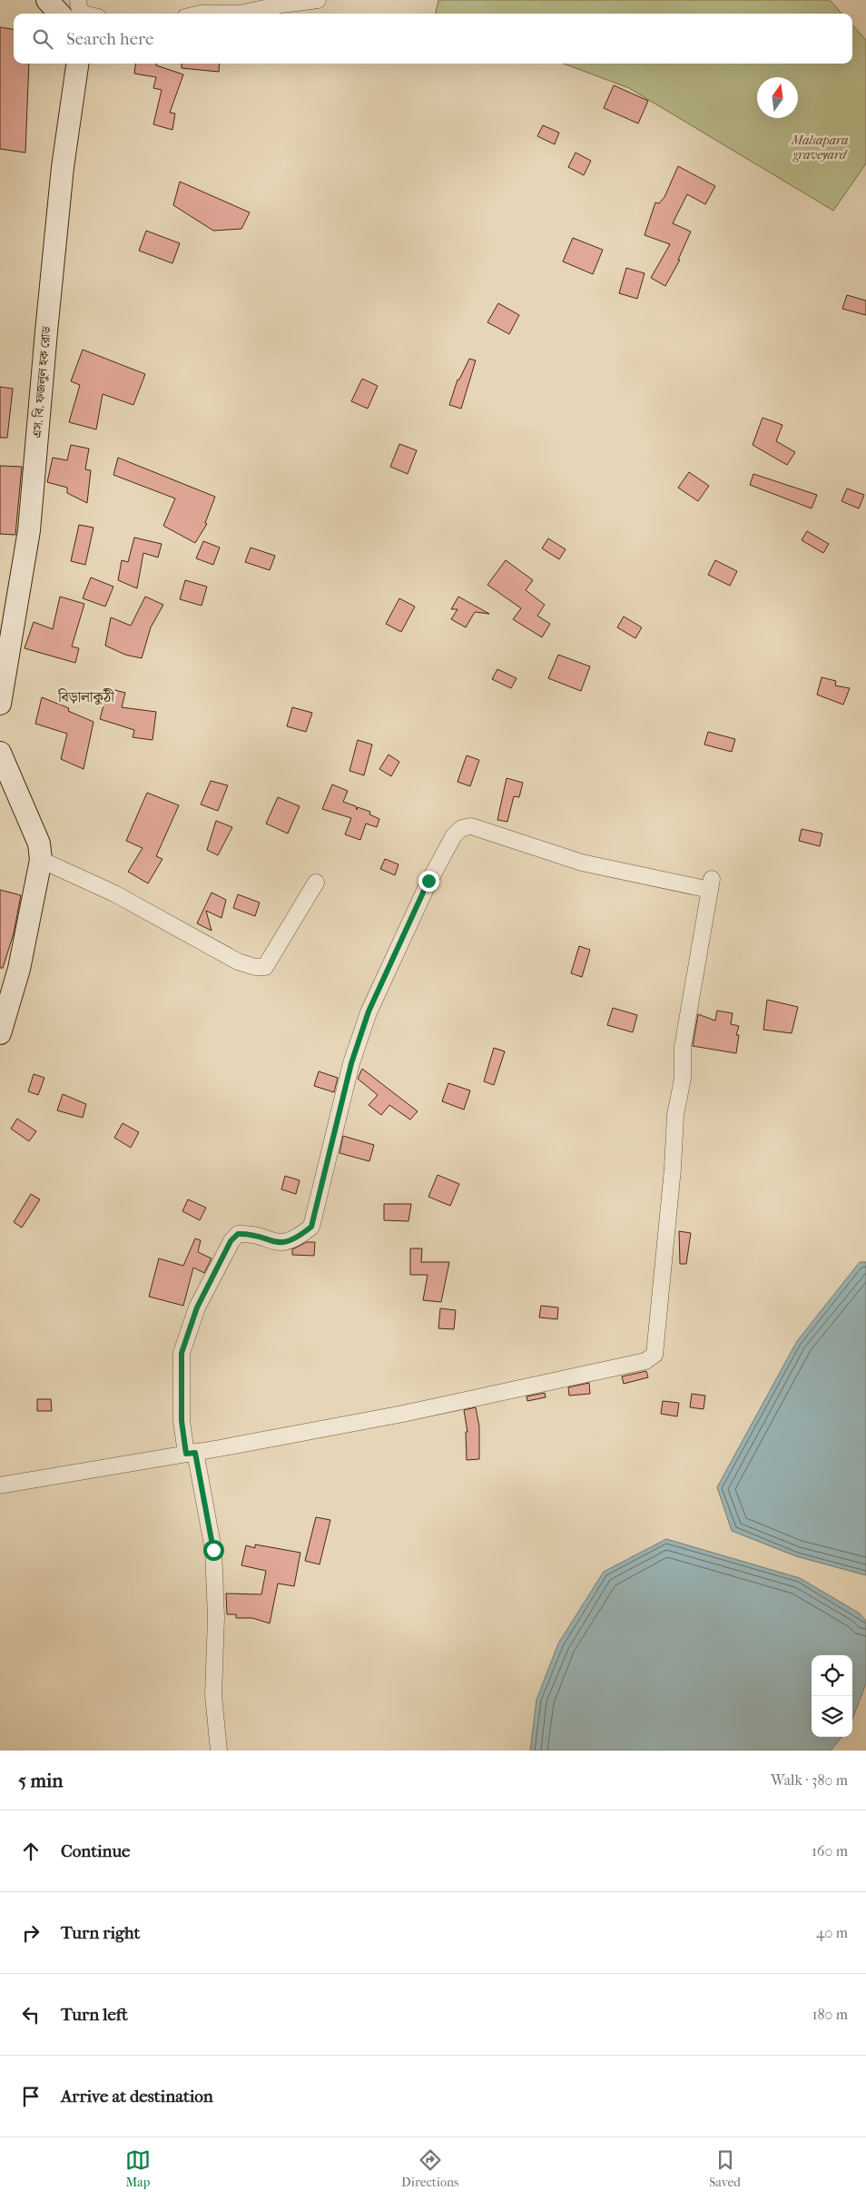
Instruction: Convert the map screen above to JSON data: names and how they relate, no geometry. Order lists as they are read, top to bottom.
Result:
{
  "streets": {
    "main road": ["এস. বি. ফজলুল হক রোড"]
  },
  "districts": ["বিড়ালাকুঠী"],
  "parks": ["Malsapara graveyard"],
  "north": "top",
  "page": {
    "search": "Search here",
    "heading": ["5 min", "Walk · 380 m"],
    "list": [
      ["Continue", "160 m"],
      ["Turn right", "40 m"],
      ["Turn left", "180 m"],
      "Arrive at destination"
    ],
    "nav": ["Map", "Directions", "Saved"]
  }
}
